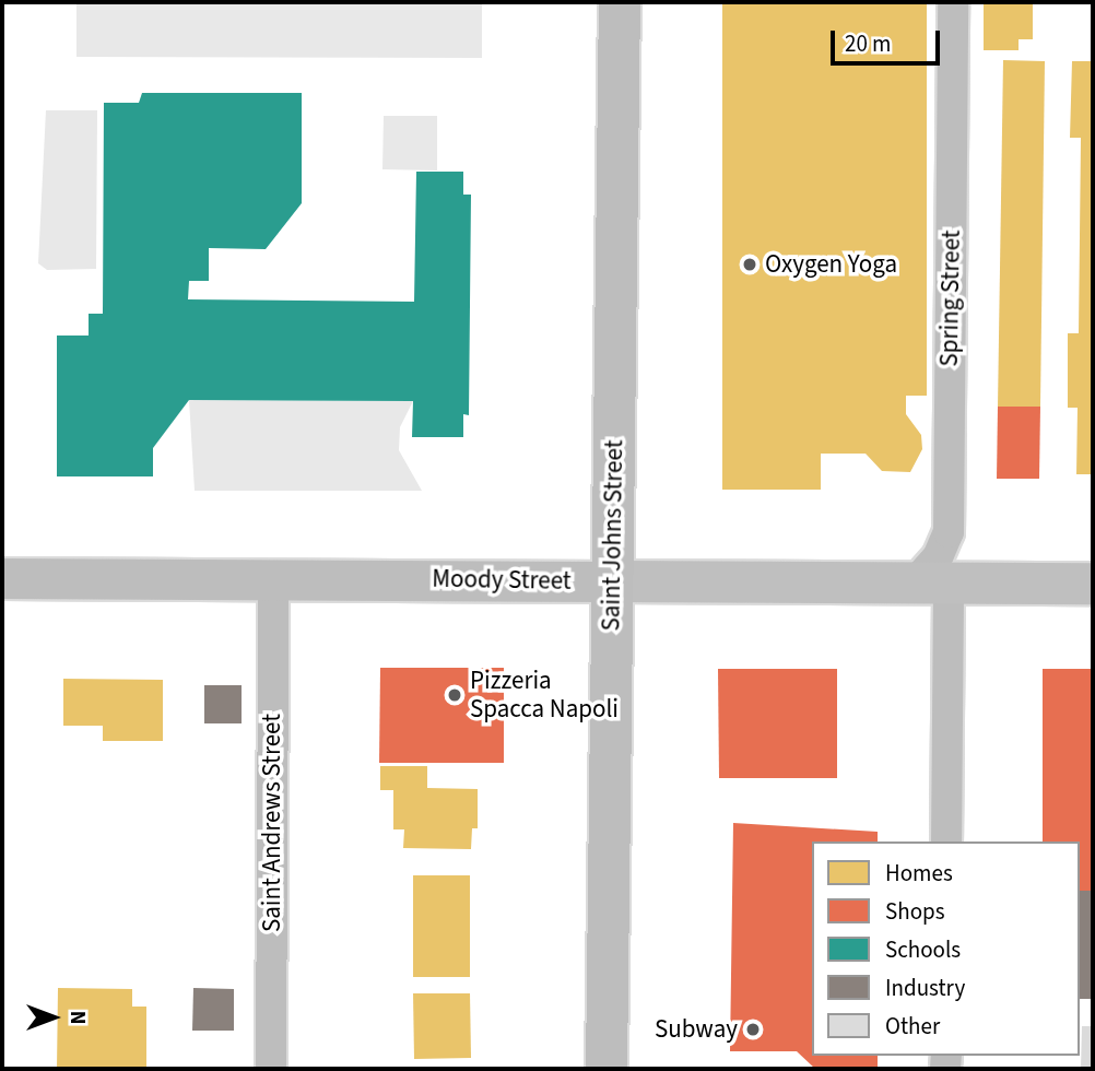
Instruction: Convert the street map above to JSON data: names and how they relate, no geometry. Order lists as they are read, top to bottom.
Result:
{
  "streets": {
    "main road": ["Saint Johns Street", "Moody Street"],
    "street": ["Spring Street", "Saint Andrews Street"]
  },
  "crossings": [
    ["Spring Street", "Moody Street"],
    ["Saint Johns Street", "Moody Street"],
    ["Moody Street", "Saint Andrews Street"]
  ],
  "places": ["Oxygen Yoga", "Pizzeria Spacca Napoli", "Subway"],
  "legend": [
    "Homes",
    "Shops",
    "Schools",
    "Industry",
    "Other"
  ],
  "scale_bar": "20 m",
  "north": "right"
}
